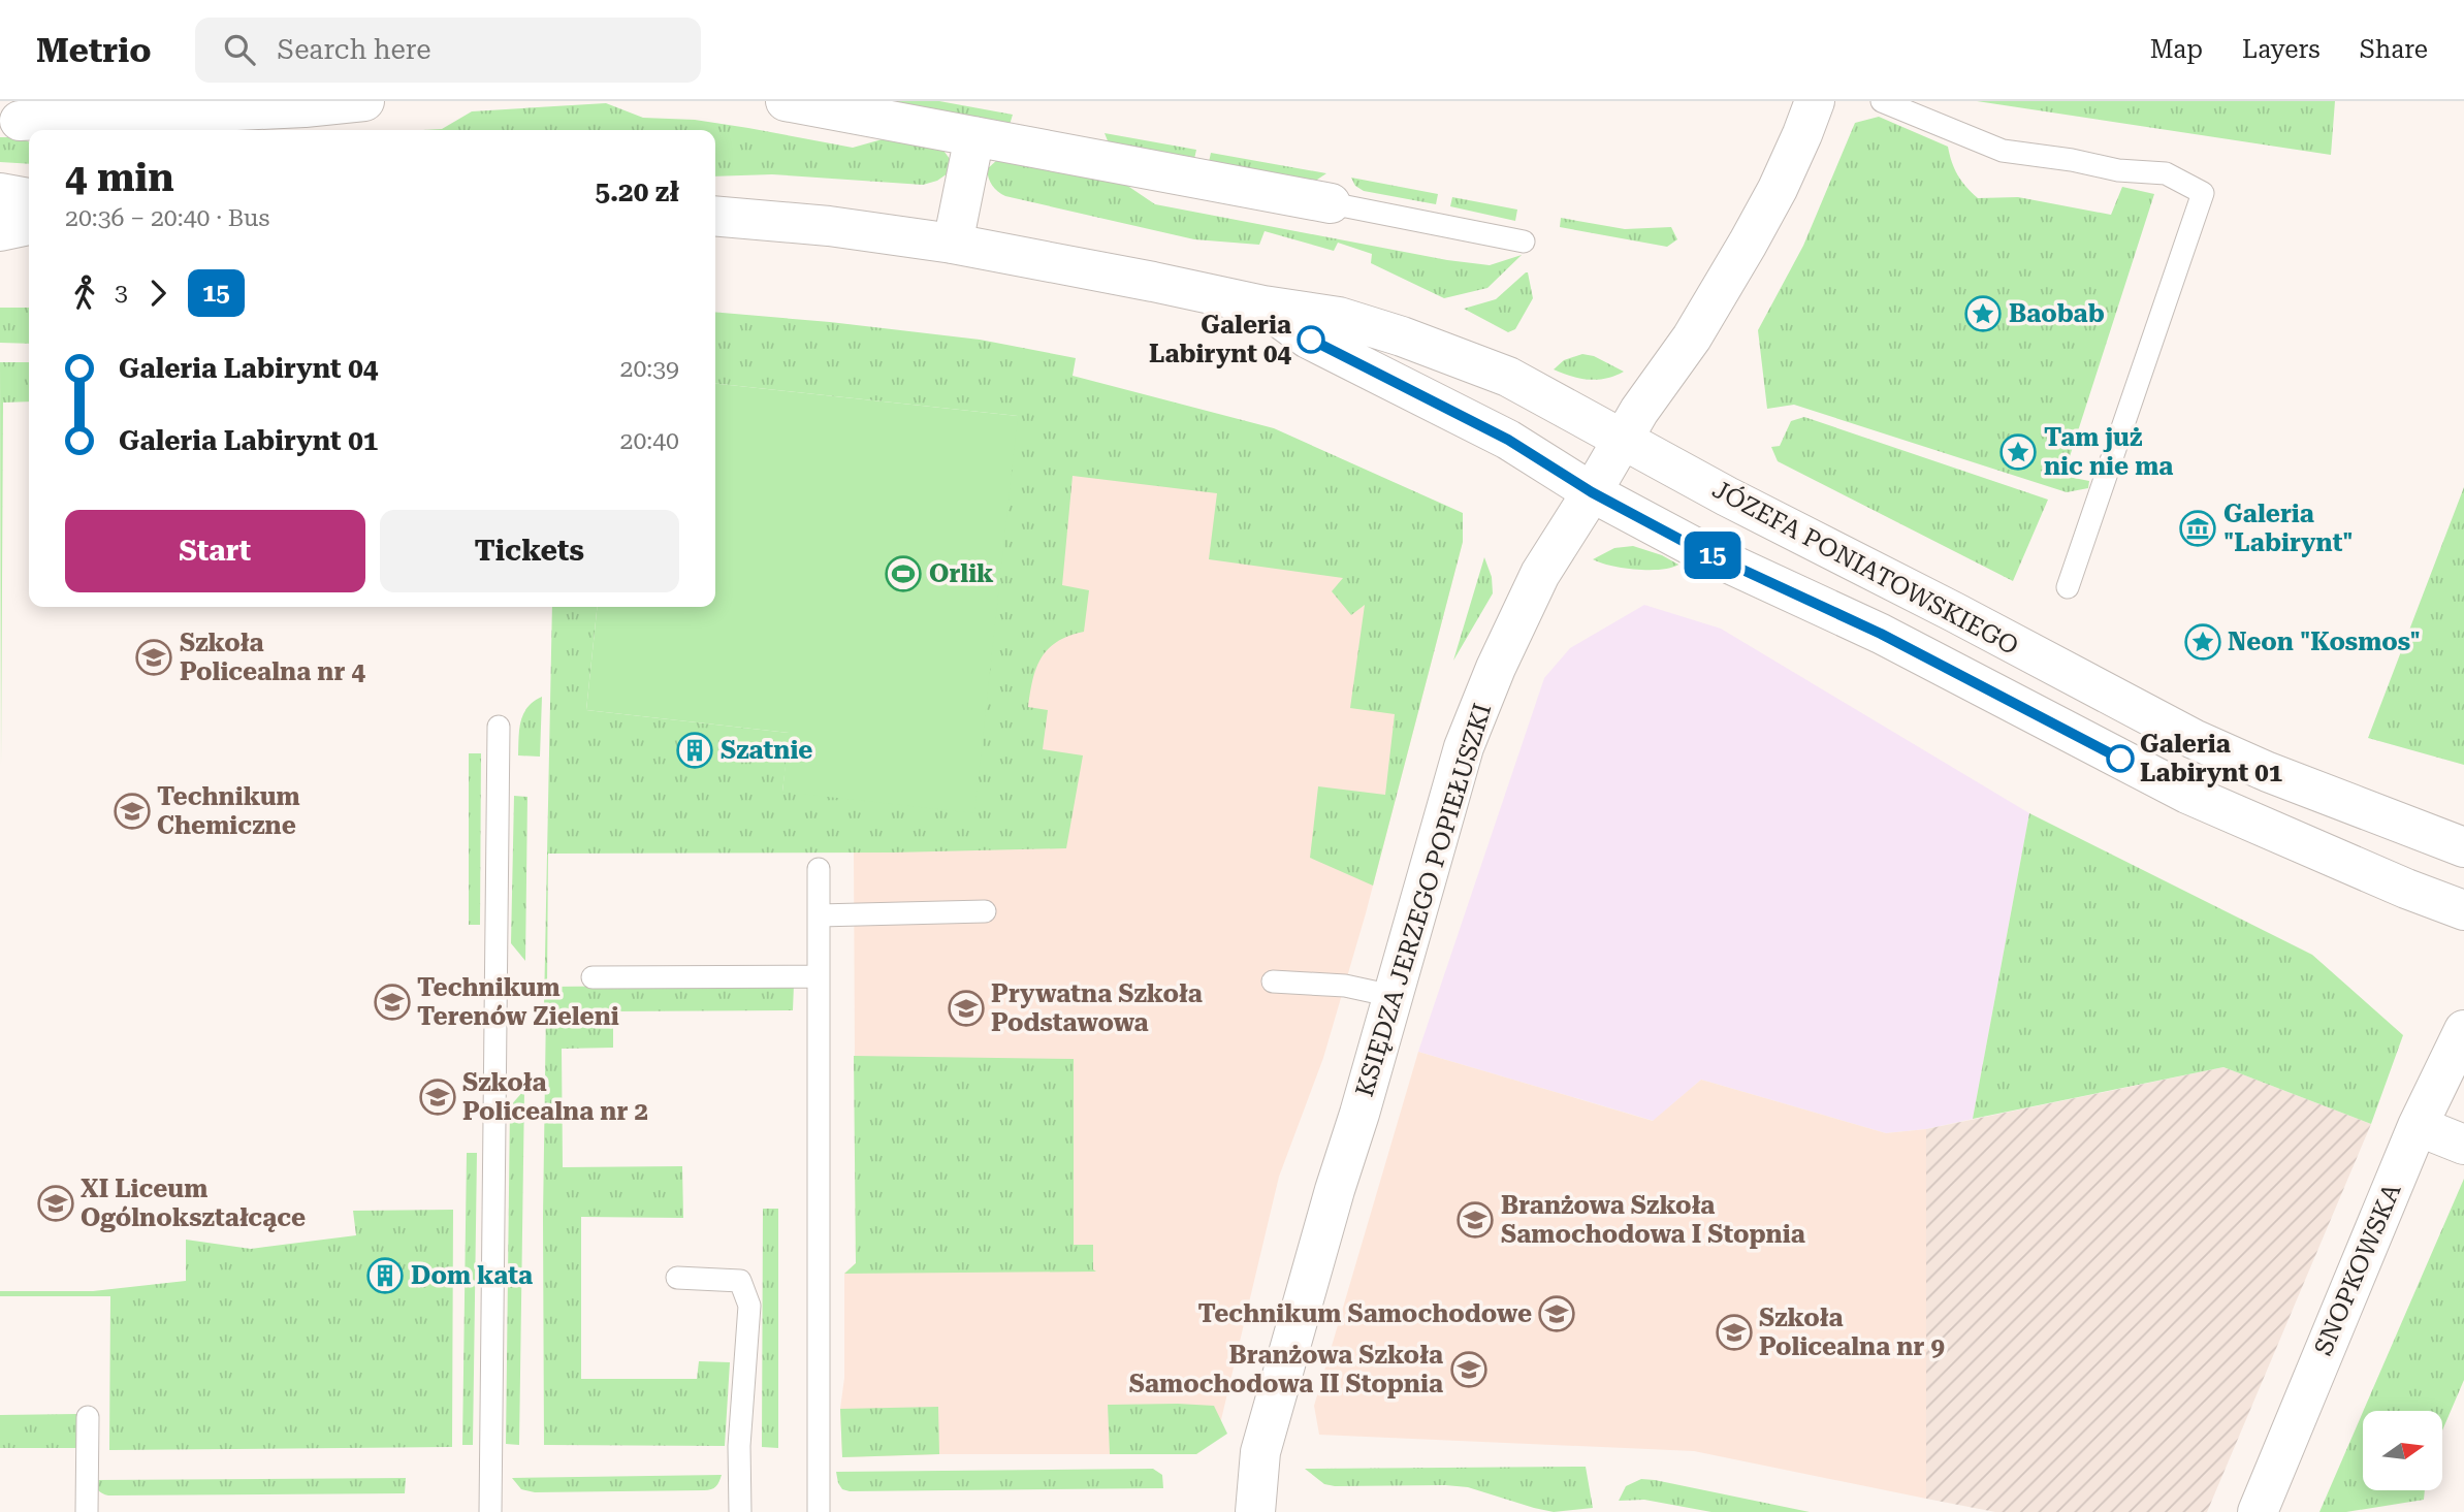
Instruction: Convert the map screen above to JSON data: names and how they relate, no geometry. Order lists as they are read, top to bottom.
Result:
{
  "streets": {
    "main road": ["JÓZEFA PONIATOWSKIEGO", "KSIĘDZA JERZEGO POPIEŁUSZKI", "SNOPKOWSKA"]
  },
  "crossings": [
    ["JÓZEFA PONIATOWSKIEGO", "KSIĘDZA JERZEGO POPIEŁUSZKI"]
  ],
  "places": {
    "place": ["Baobab", "Tam już nic nie ma", "Neon \"Kosmos\""],
    "other": ["Galeria Labirynt 04", "Galeria Labirynt 01"],
    "museum": ["Galeria \"Labirynt\""],
    "sports": ["Orlik"],
    "school or university": [
      "Szkoła Policealna nr 4",
      "Technikum Chemiczne",
      "Technikum Terenów Zieleni",
      "Prywatna Szkoła Podstawowa",
      "Szkoła Policealna nr 2",
      "XI Liceum Ogólnokształcące",
      "Branżowa Szkoła Samochodowa I Stopnia",
      "Technikum Samochodowe",
      "Szkoła Policealna nr 9",
      "Branżowa Szkoła Samochodowa II Stopnia"
    ],
    "building": ["Szatnie", "Dom kata"]
  },
  "lines": ["bus line 15"],
  "north": "right",
  "page": {
    "header": "Metrio",
    "search": "Search here",
    "nav": ["Map", "Layers", "Share"],
    "on_map": "15",
    "heading": ["4 min", "20:36 – 20:40 · Bus", "5.20 zł"],
    "legs": ["3", "15"],
    "list": [
      {
        "name": "Galeria Labirynt 04",
        "value": "20:39"
      },
      {
        "name": "Galeria Labirynt 01",
        "value": "20:40"
      }
    ],
    "buttons": ["Start", "Tickets"]
  }
}
